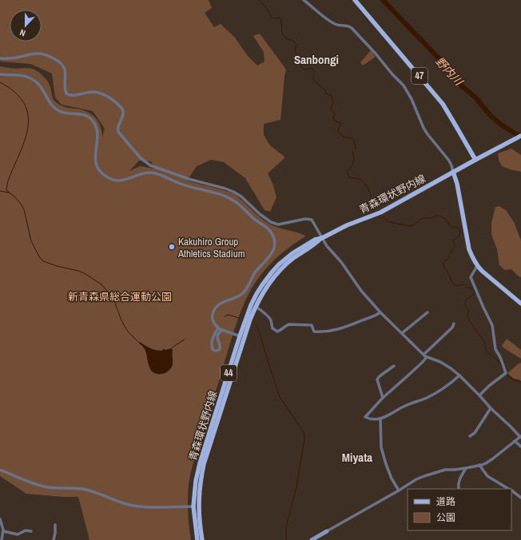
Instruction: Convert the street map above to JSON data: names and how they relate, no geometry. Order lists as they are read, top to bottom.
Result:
{
  "streets": {
    "main road": ["47", "青森環状野内線", "44"]
  },
  "crossings": [
    ["47", "44"],
    ["青森環状野内線", "44"]
  ],
  "districts": ["Sanbongi", "Miyata"],
  "water": ["野内川"],
  "parks": ["新青森県総合運動公園"],
  "places": ["Kakuhiro Group Athletics Stadium"],
  "legend": ["道路", "公園"],
  "north": "bottom"
}
